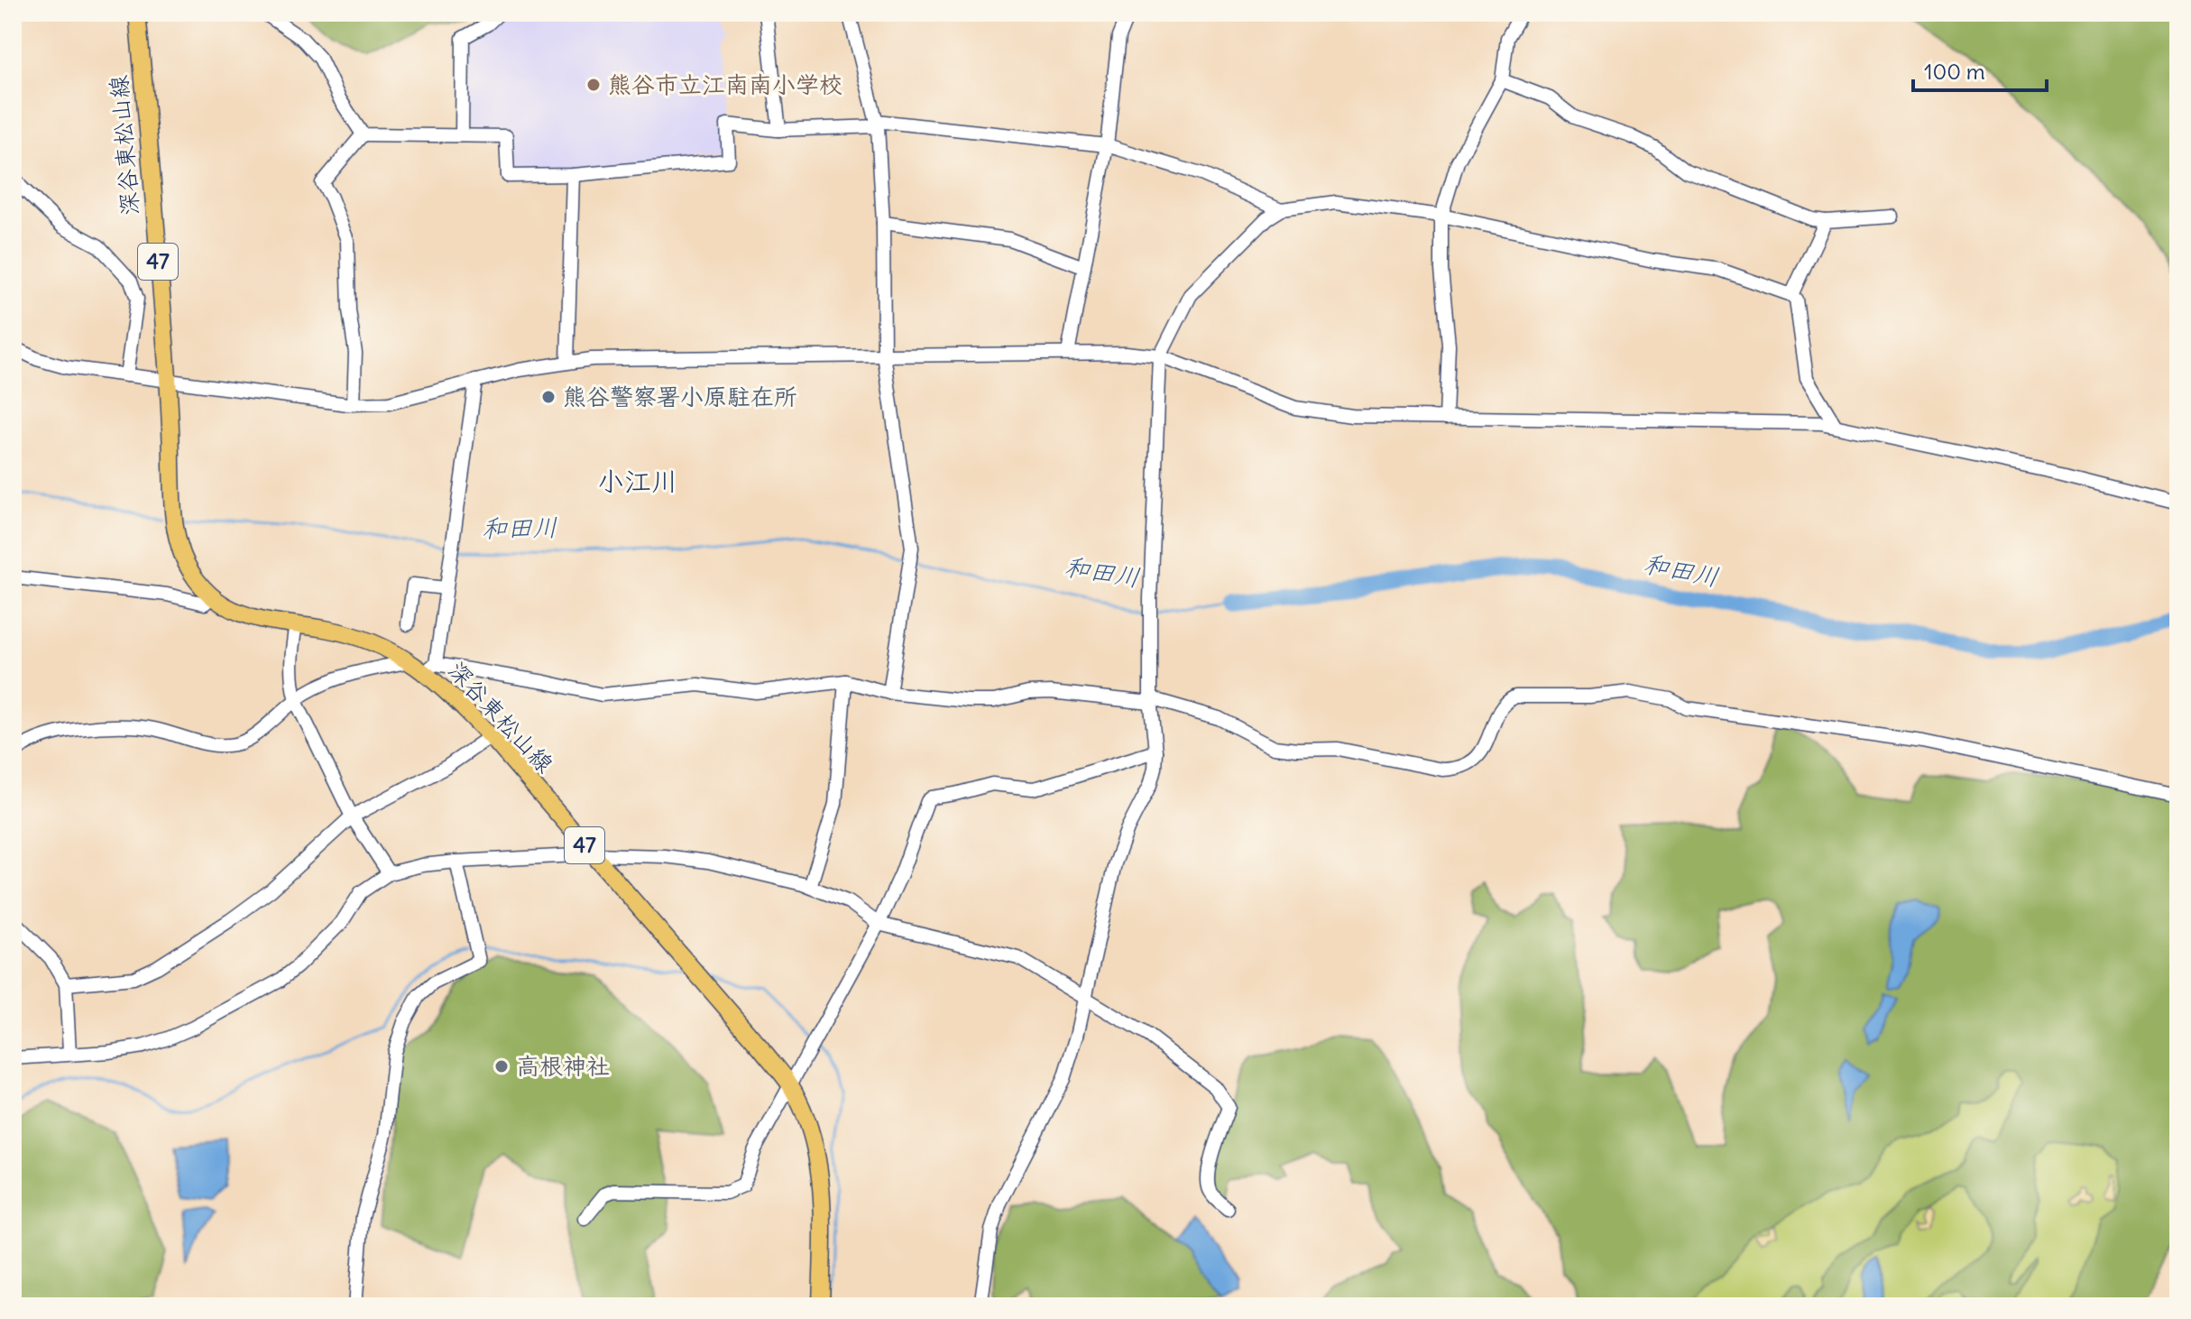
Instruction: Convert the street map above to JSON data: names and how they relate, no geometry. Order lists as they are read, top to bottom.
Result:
{
  "streets": {
    "main road": ["深谷東松山線", "47"]
  },
  "districts": ["小江川"],
  "water": ["和田川"],
  "places": ["熊谷市立江南南小学校", "熊谷警察署小原駐在所", "高根神社"],
  "scale_bar": "100 m"
}
